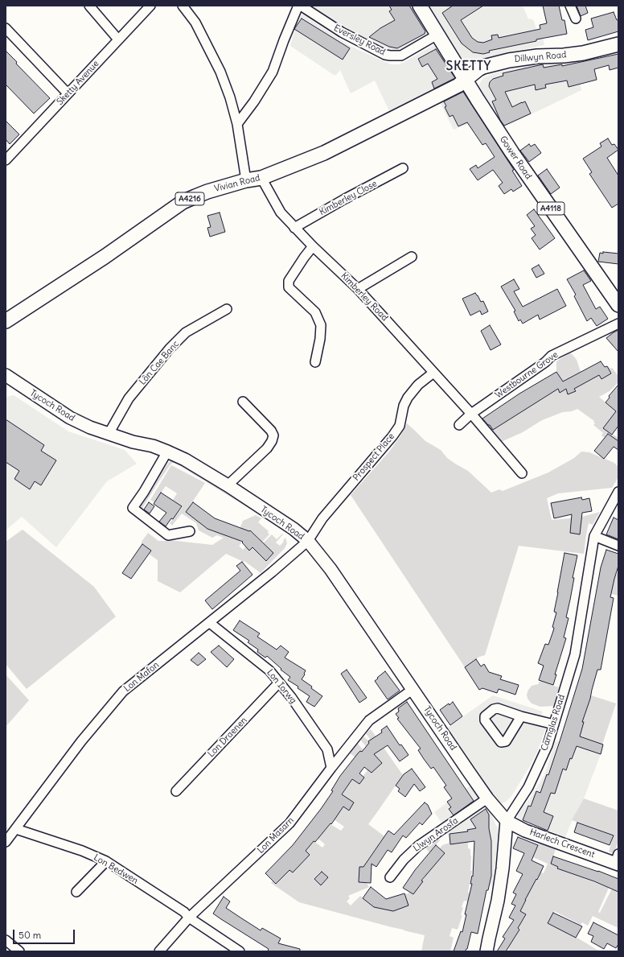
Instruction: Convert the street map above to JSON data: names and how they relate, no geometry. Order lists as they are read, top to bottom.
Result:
{
  "streets": {
    "main road": [
      "Dillwyn Road",
      "Gower Road",
      "Vivian Road",
      "A4216",
      "A4118"
    ],
    "street": [
      "Eversley Road",
      "Sketty Avenue",
      "Kimberley Close",
      "Kimberley Road",
      "Lôn Cae Banc",
      "Westbourne Grove",
      "Tycoch Road",
      "Prospect Place",
      "Lon Mafon",
      "Lon Iorwg",
      "Carnglas Road",
      "Lon Draenen",
      "Llwyn Arosfa",
      "Lon Masarn",
      "Harlech Crescent",
      "Lon Bedwen"
    ]
  },
  "crossings": [
    ["Eversley Road", "Gower Road"],
    ["Dillwyn Road", "Gower Road"],
    ["Dillwyn Road", "Vivian Road"],
    ["Gower Road", "Vivian Road"],
    ["Vivian Road", "Kimberley Road"],
    ["Kimberley Close", "Kimberley Road"],
    ["Kimberley Road", "Westbourne Grove"],
    ["Kimberley Road", "Prospect Place"],
    ["Lôn Cae Banc", "Tycoch Road"],
    ["Tycoch Road", "Prospect Place"],
    ["Tycoch Road", "Lon Mafon"],
    ["Tycoch Road", "Carnglas Road"],
    ["Tycoch Road", "Llwyn Arosfa"],
    ["Tycoch Road", "Lon Masarn"],
    ["Tycoch Road", "Harlech Crescent"],
    ["Prospect Place", "Lon Mafon"],
    ["Lon Mafon", "Lon Iorwg"],
    ["Lon Mafon", "Lon Bedwen"],
    ["Lon Iorwg", "Lon Draenen"],
    ["Lon Iorwg", "Lon Masarn"],
    ["Carnglas Road", "Harlech Crescent"],
    ["Lon Masarn", "Lon Bedwen"]
  ],
  "districts": ["SKETTY"],
  "scale_bar": "50 m"
}
